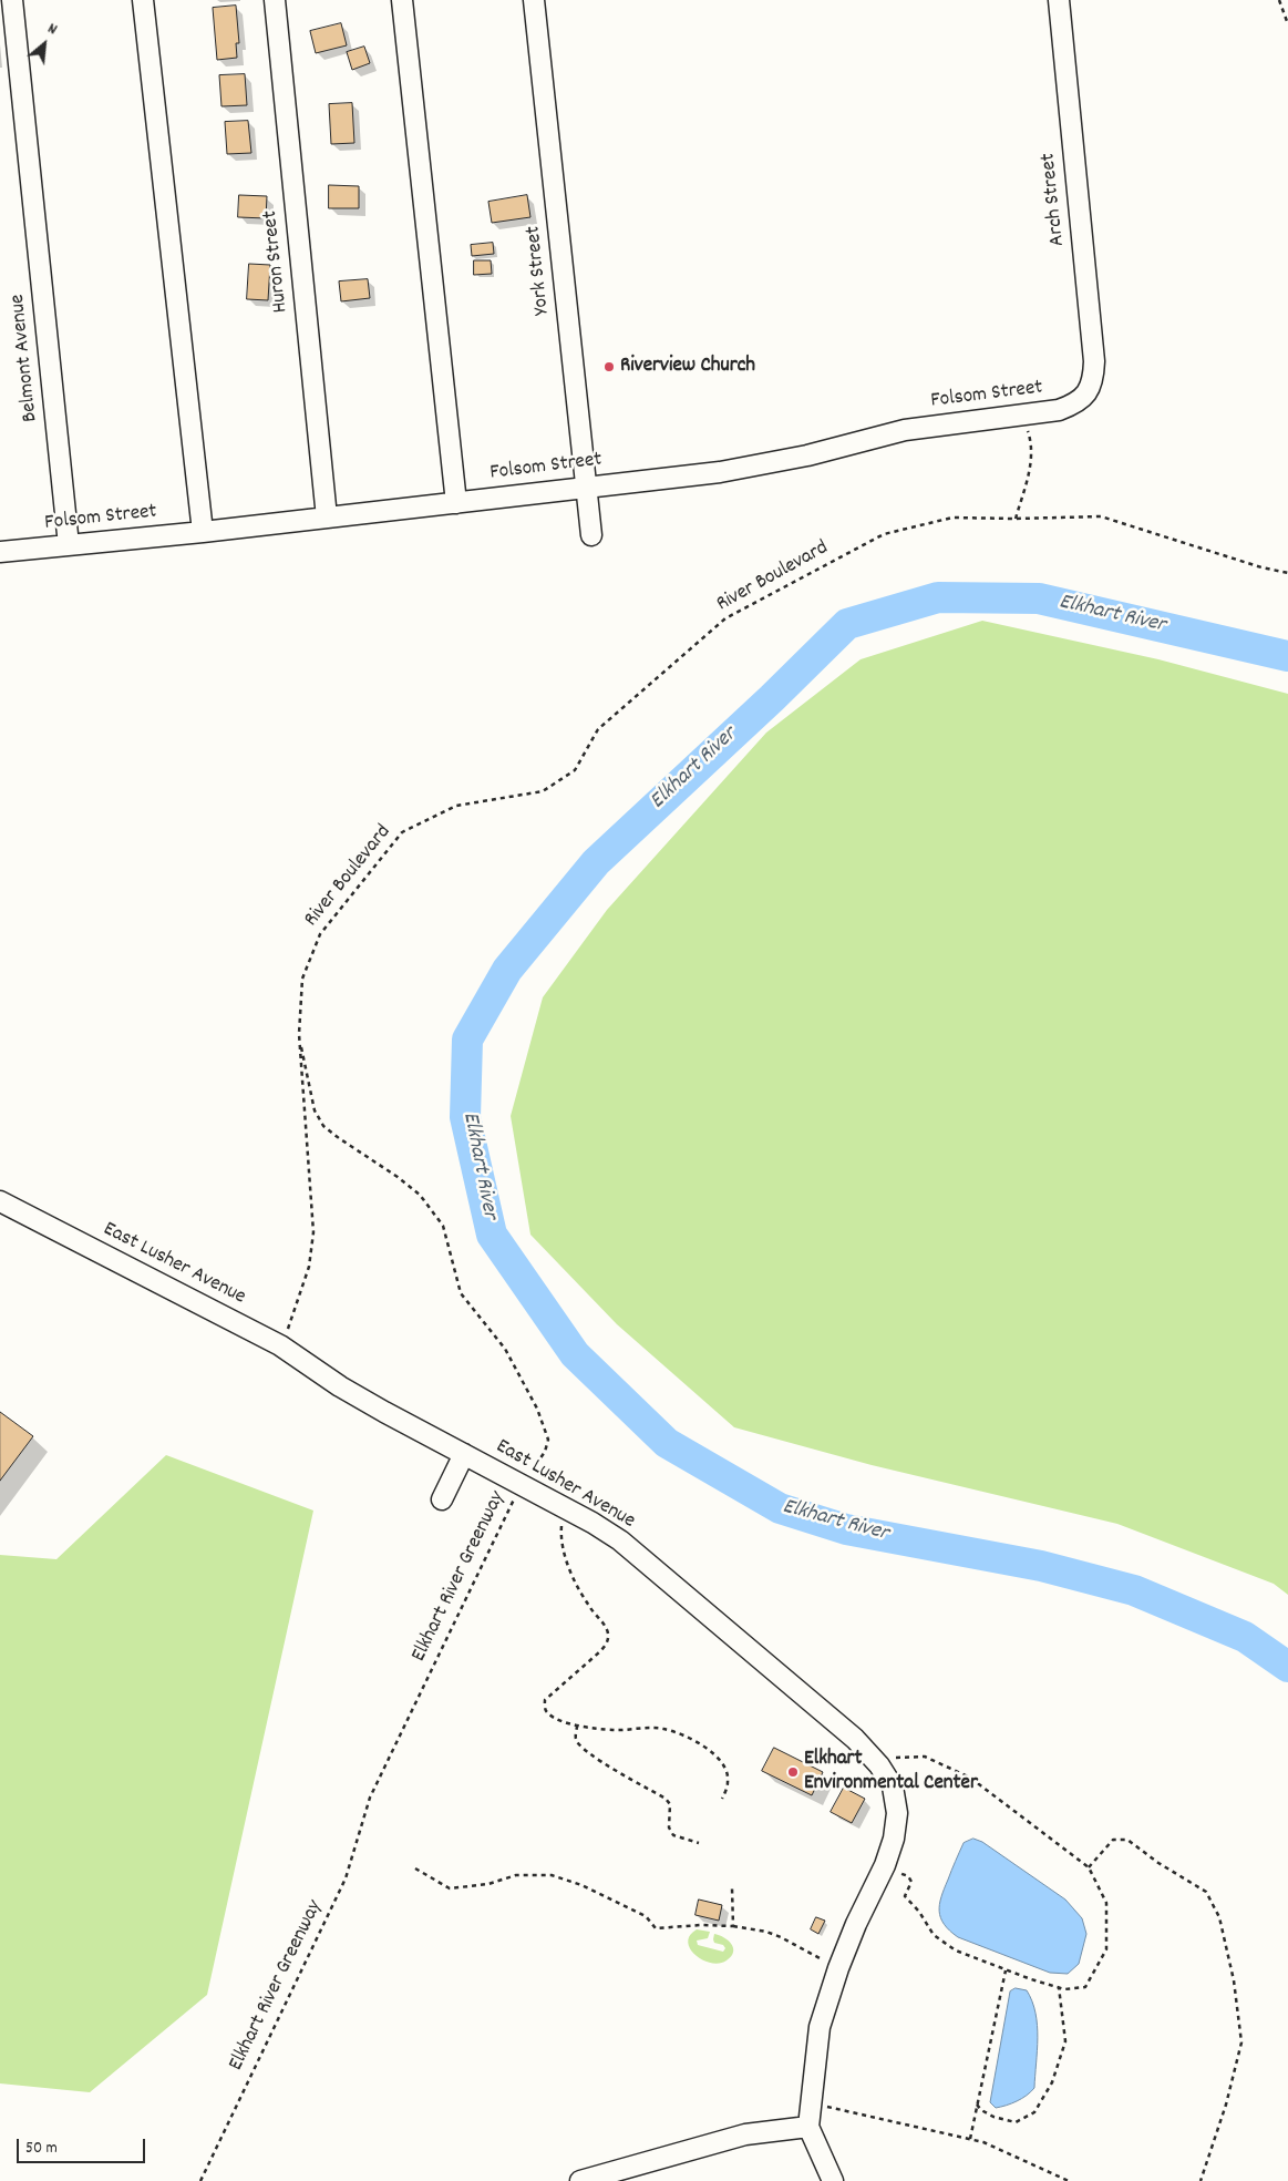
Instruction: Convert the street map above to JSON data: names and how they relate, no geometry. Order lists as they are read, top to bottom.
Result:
{
  "streets": {
    "street": [
      "Arch Street",
      "Huron Street",
      "York Street",
      "Belmont Avenue",
      "Folsom Street",
      "East Lusher Avenue"
    ],
    "path": ["River Boulevard", "Elkhart River Greenway"]
  },
  "crossings": [
    ["Arch Street", "Folsom Street"],
    ["Huron Street", "Folsom Street"],
    ["York Street", "Folsom Street"],
    ["Belmont Avenue", "Folsom Street"],
    ["River Boulevard", "East Lusher Avenue"],
    ["River Boulevard", "Elkhart River Greenway"],
    ["East Lusher Avenue", "Elkhart River Greenway"]
  ],
  "water": ["Elkhart River"],
  "places": ["Riverview Church", "Elkhart Environmental Center"],
  "scale_bar": "50 m",
  "north": "top right"
}
